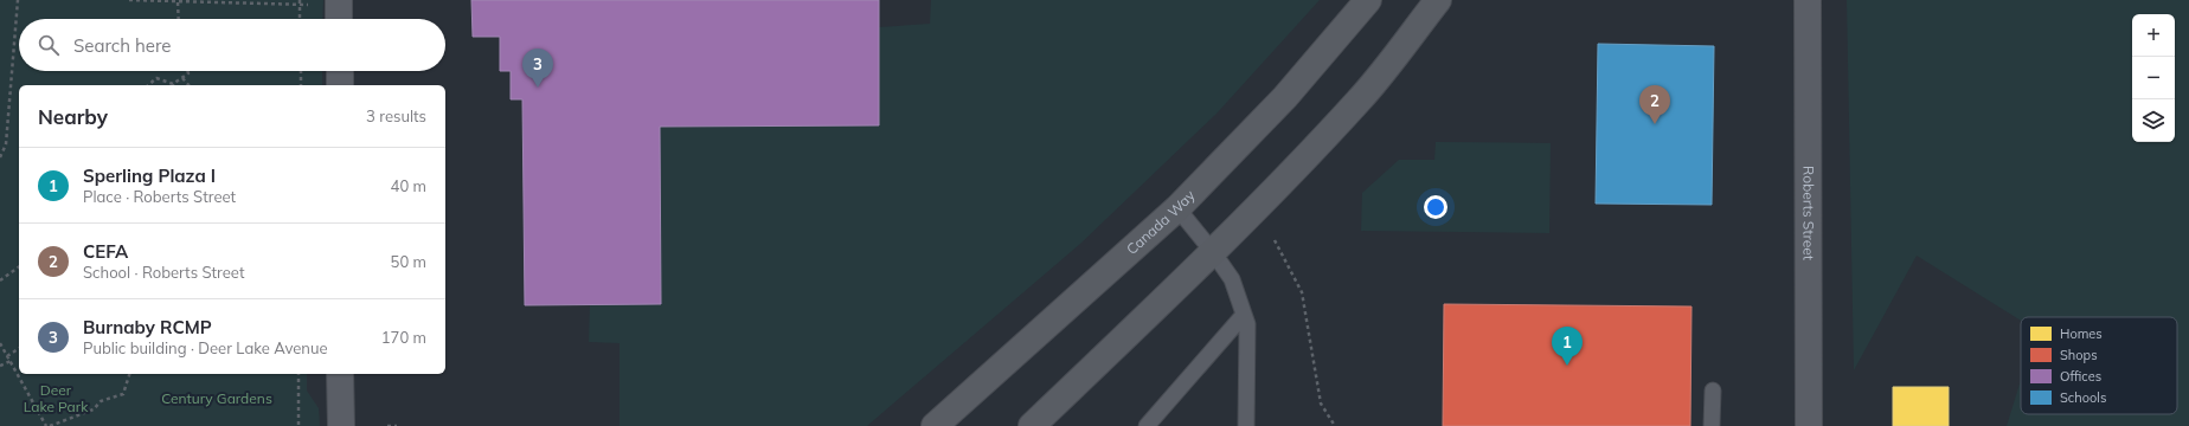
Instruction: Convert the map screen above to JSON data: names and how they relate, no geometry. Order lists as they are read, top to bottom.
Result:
{
  "streets": {
    "main road": ["Canada Way"],
    "street": ["Roberts Street"]
  },
  "parks": ["Deer Lake Park", "Century Gardens"],
  "legend": [
    "Homes",
    "Shops",
    "Offices",
    "Schools"
  ],
  "page": {
    "map_buttons": ["+", "−"],
    "search": "Search here",
    "pins": ["3", "2", "1"],
    "heading": ["Nearby", "3 results"],
    "list": [
      {
        "mark": "1",
        "name": "Sperling Plaza I",
        "note": "Place · Roberts Street",
        "value": "40 m"
      },
      {
        "mark": "2",
        "name": "CEFA",
        "note": "School · Roberts Street",
        "value": "50 m"
      },
      {
        "mark": "3",
        "name": "Burnaby RCMP",
        "note": "Public building · Deer Lake Avenue",
        "value": "170 m"
      }
    ]
  }
}
